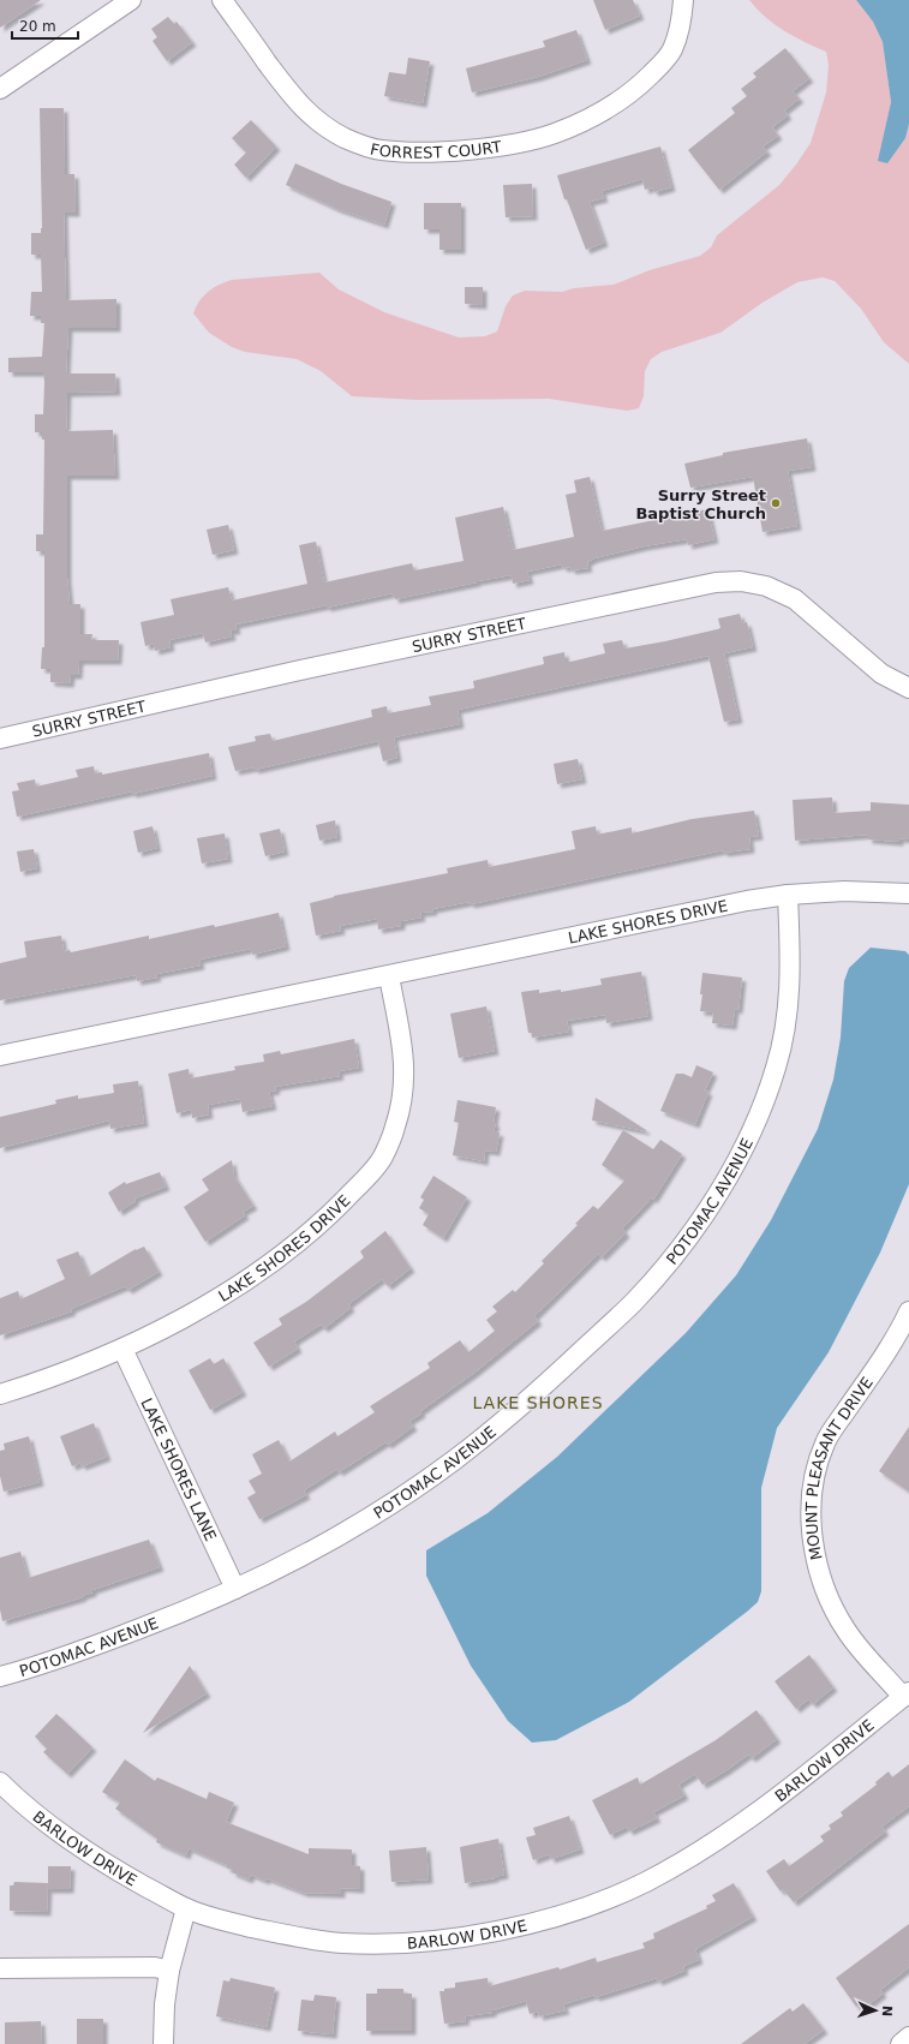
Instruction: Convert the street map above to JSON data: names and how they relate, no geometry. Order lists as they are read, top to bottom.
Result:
{
  "streets": {
    "street": [
      "FORREST COURT",
      "SURRY STREET",
      "LAKE SHORES DRIVE",
      "POTOMAC AVENUE",
      "LAKE SHORES LANE",
      "MOUNT PLEASANT DRIVE",
      "BARLOW DRIVE"
    ]
  },
  "crossings": [
    ["LAKE SHORES DRIVE", "POTOMAC AVENUE"],
    ["LAKE SHORES DRIVE", "LAKE SHORES LANE"],
    ["POTOMAC AVENUE", "LAKE SHORES LANE"],
    ["MOUNT PLEASANT DRIVE", "BARLOW DRIVE"]
  ],
  "districts": ["LAKE SHORES"],
  "places": ["Surry Street Baptist Church"],
  "scale_bar": "20 m",
  "north": "right"
}
